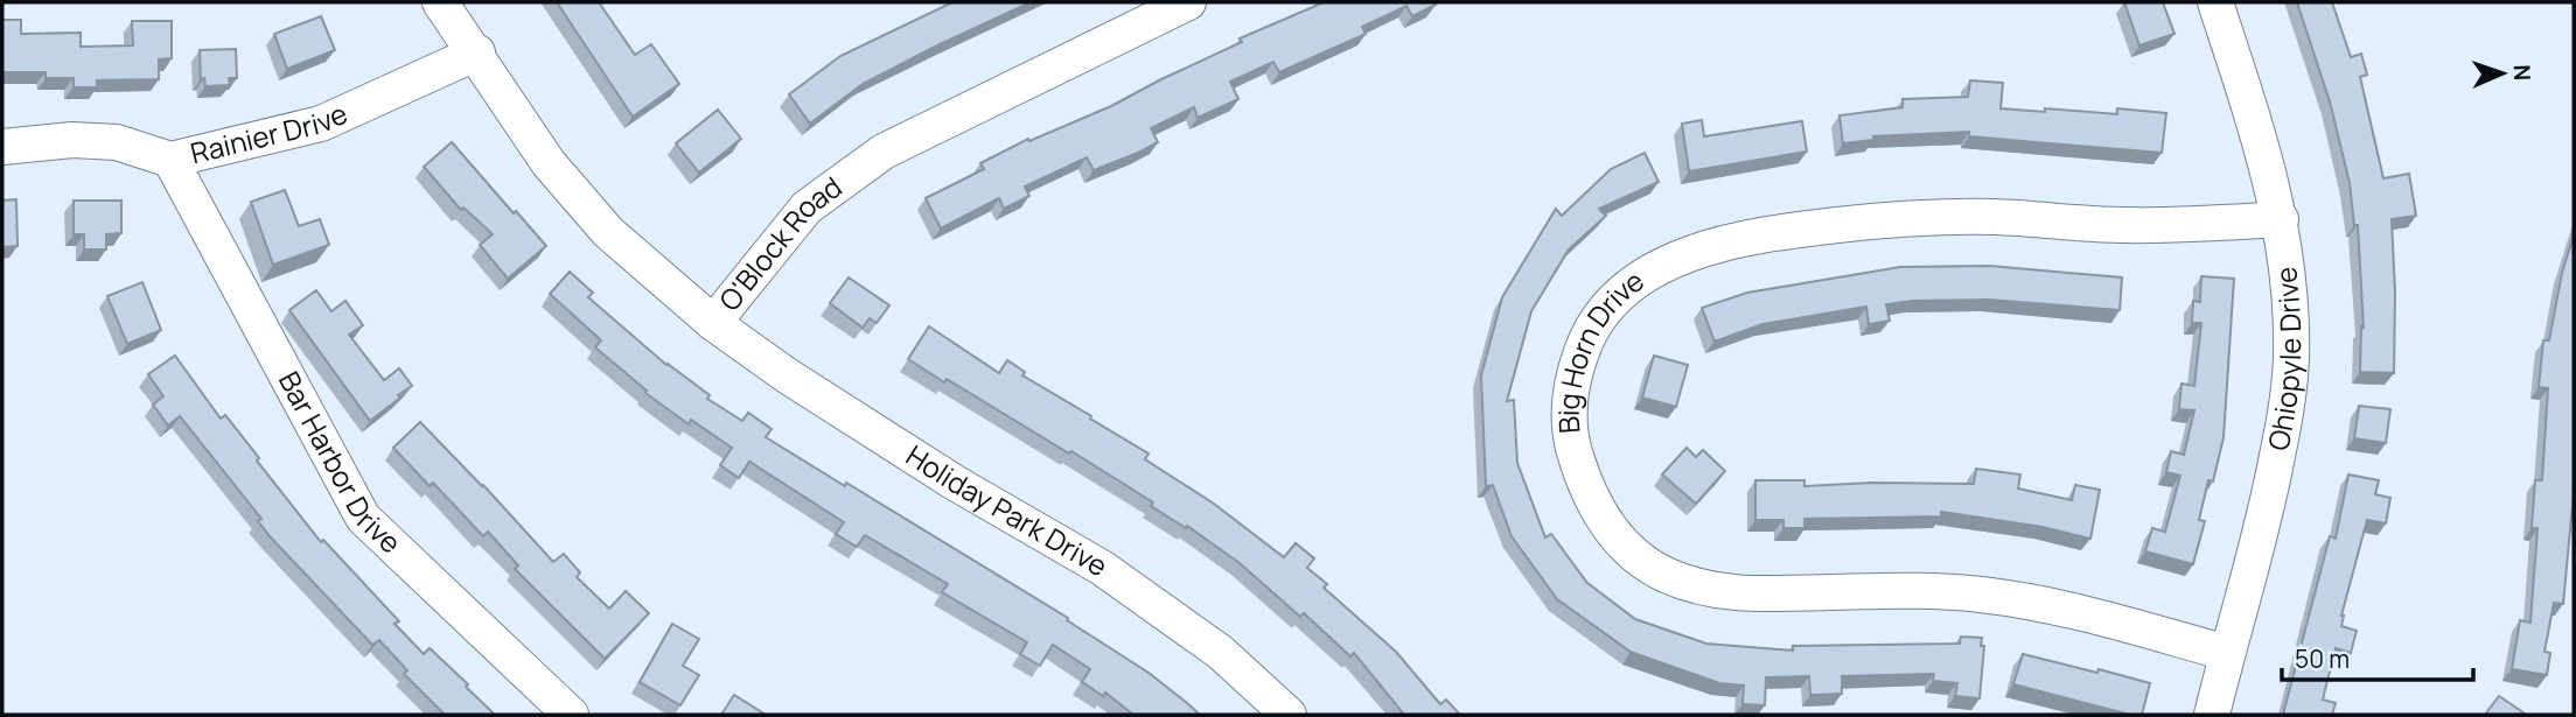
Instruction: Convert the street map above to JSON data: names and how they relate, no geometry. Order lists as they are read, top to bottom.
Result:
{
  "streets": {
    "street": [
      "Rainier Drive",
      "O'Block Road",
      "Ohiopyle Drive",
      "Big Horn Drive",
      "Bar Harbor Drive",
      "Holiday Park Drive"
    ]
  },
  "crossings": [
    ["Rainier Drive", "O'Block Road"],
    ["Rainier Drive", "Bar Harbor Drive"],
    ["O'Block Road", "Holiday Park Drive"],
    ["Ohiopyle Drive", "Big Horn Drive"]
  ],
  "scale_bar": "50 m",
  "north": "right"
}
